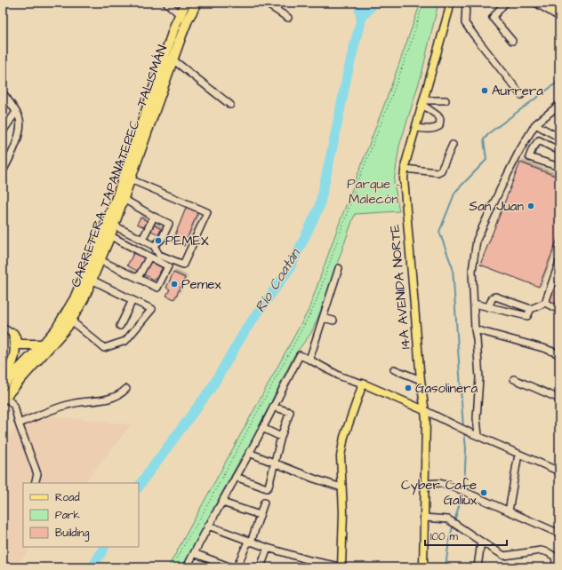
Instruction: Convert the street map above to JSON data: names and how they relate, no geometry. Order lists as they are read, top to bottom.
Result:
{
  "streets": {
    "highway": ["CARRETERA TAPANATEPEC - TALISMÁN"],
    "main road": ["14A AVENIDA NORTE"]
  },
  "water": ["Río Coatán"],
  "parks": ["Parque - Malecón"],
  "places": [
    "Aurrera",
    "San Juan",
    "PEMEX",
    "Pemex",
    "Gasolinera",
    "Cyber Cafe Galiux"
  ],
  "legend": ["Road", "Park", "Building"],
  "scale_bar": "100 m"
}
